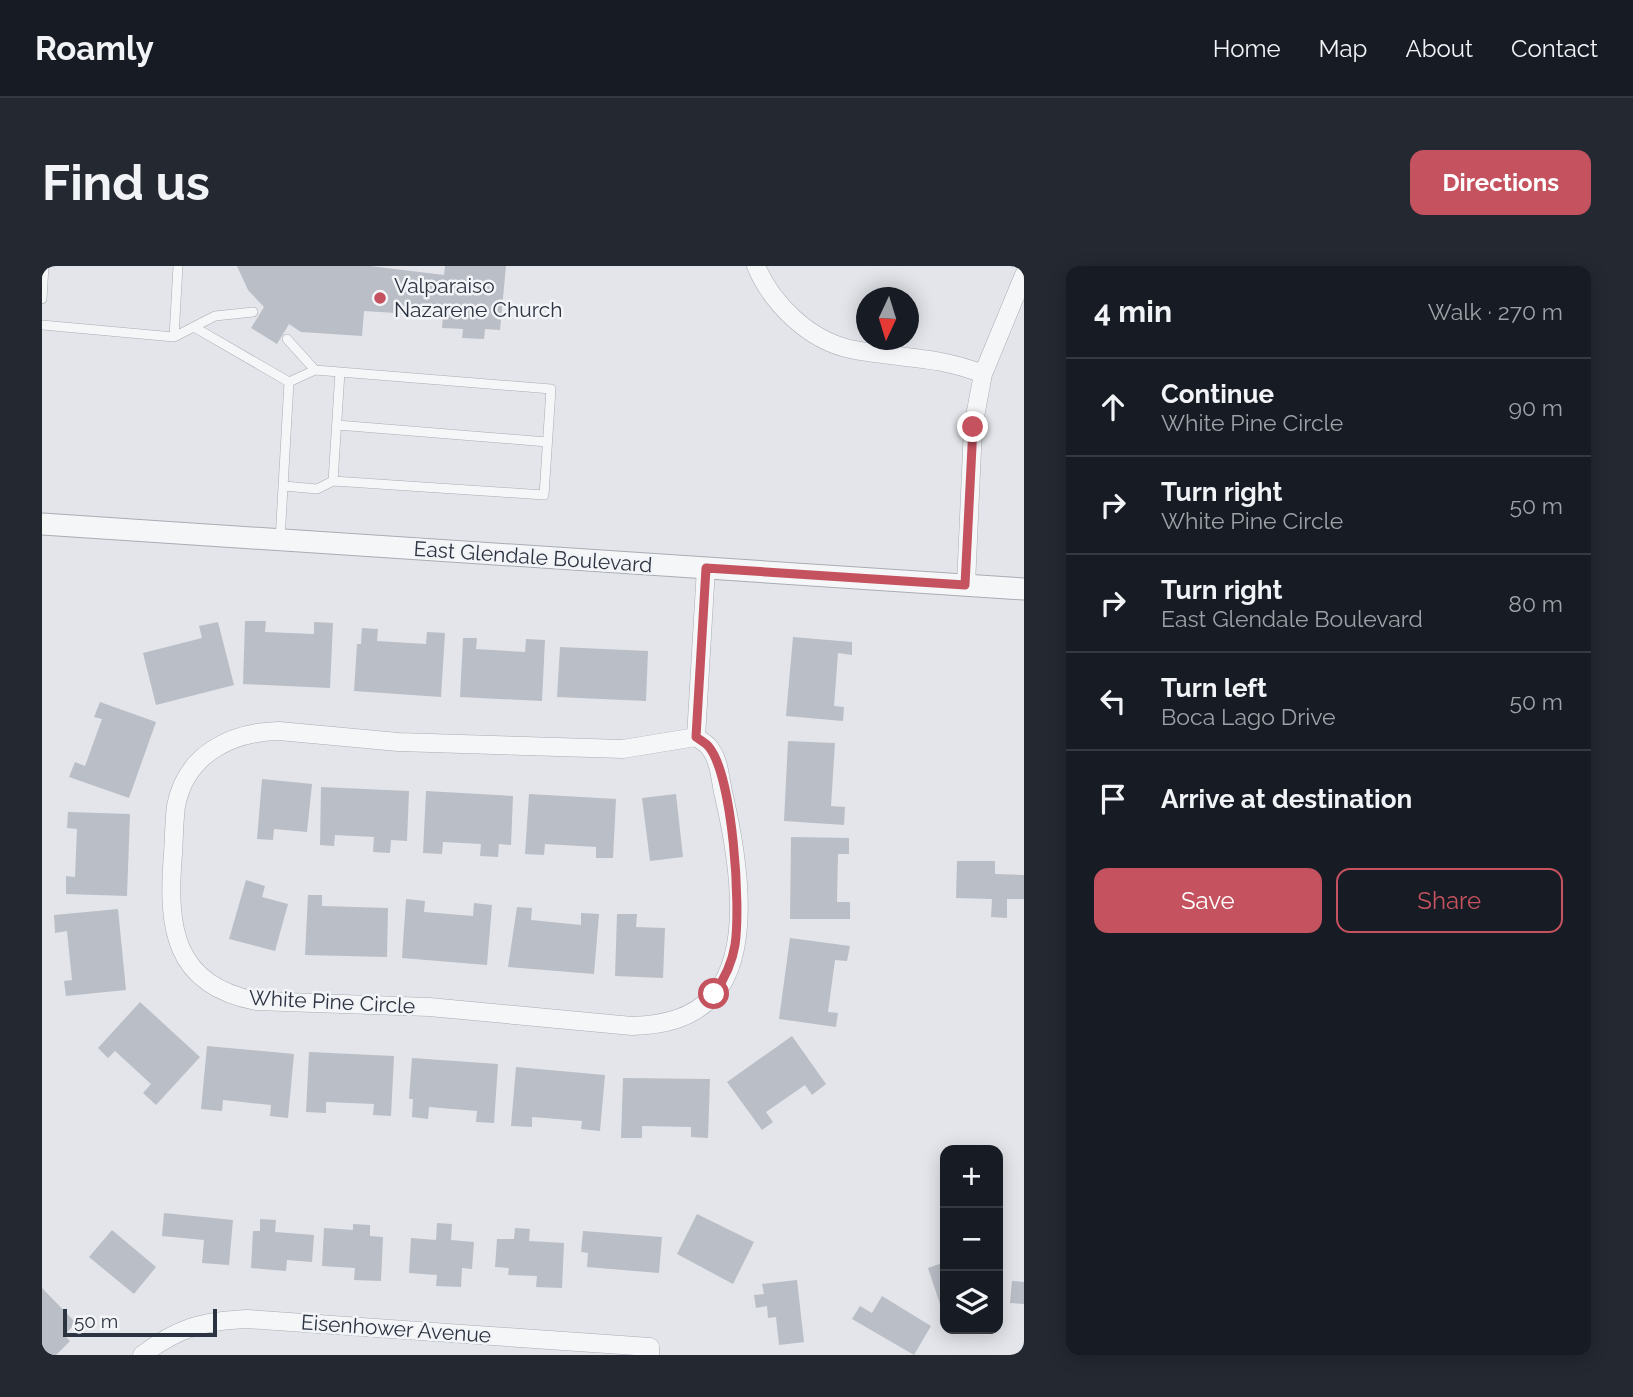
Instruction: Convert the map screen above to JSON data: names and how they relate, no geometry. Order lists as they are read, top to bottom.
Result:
{
  "streets": {
    "street": ["East Glendale Boulevard", "White Pine Circle", "Eisenhower Avenue"]
  },
  "places": ["Valparaiso Nazarene Church"],
  "scale_bar": "50 m",
  "north": "bottom",
  "page": {
    "header": "Roamly",
    "nav": [
      "Home",
      "Map",
      "About",
      "Contact"
    ],
    "buttons": [
      "Directions",
      ["Save", "Share"]
    ],
    "title": "Find us",
    "heading": ["4 min", "Walk · 270 m"],
    "list": [
      ["Continue", "White Pine Circle", "90 m"],
      ["Turn right", "White Pine Circle", "50 m"],
      ["Turn right", "East Glendale Boulevard", "80 m"],
      ["Turn left", "Boca Lago Drive", "50 m"],
      "Arrive at destination"
    ],
    "map_buttons": ["+", "−"],
    "scale": "50 m"
  }
}
